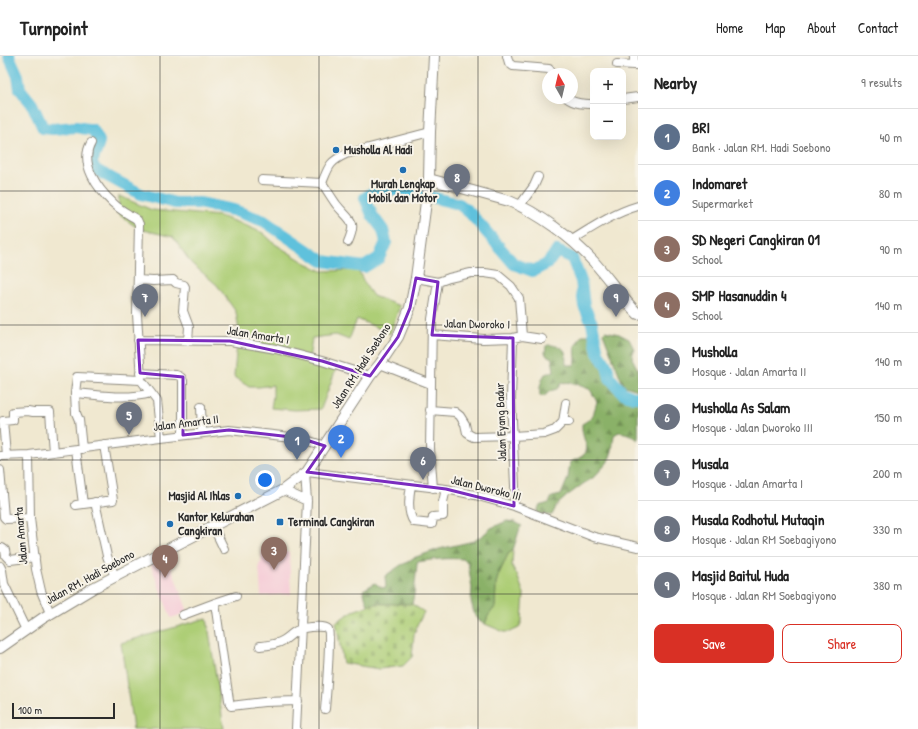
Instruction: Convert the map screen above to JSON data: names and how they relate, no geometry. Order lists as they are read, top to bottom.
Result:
{
  "streets": {
    "main road": ["Jalan RM. Hadi Soebono"],
    "street": [
      "Jalan Dworoko I",
      "Jalan Amarta I",
      "Jalan Eyang Badur",
      "Jalan Amarta II",
      "Jalan Dworoko III",
      "Jalan Amarta"
    ]
  },
  "crossings": [
    ["Jalan Dworoko I", "Jalan Eyang Badur"],
    ["Jalan Dworoko I", "Jalan Dworoko III"],
    ["Jalan Amarta I", "Jalan RM. Hadi Soebono"],
    ["Jalan RM. Hadi Soebono", "Jalan Amarta II"],
    ["Jalan RM. Hadi Soebono", "Jalan Dworoko III"],
    ["Jalan RM. Hadi Soebono", "Jalan Amarta"],
    ["Jalan Eyang Badur", "Jalan Dworoko III"],
    ["Jalan Amarta II", "Jalan Amarta"]
  ],
  "places": {
    "other": [
      "Musholla Al Hadi",
      "Murah Lengkap Mobil dan Motor",
      "Masjid Al Ihlas",
      "Kantor Kelurahan Cangkiran"
    ],
    "transit": ["Terminal Cangkiran"]
  },
  "scale_bar": "100 m",
  "north": "top",
  "page": {
    "header": "Turnpoint",
    "nav": [
      "Home",
      "Map",
      "About",
      "Contact"
    ],
    "heading": ["Nearby", "9 results"],
    "map_buttons": ["+", "−"],
    "list": [
      {
        "mark": "1",
        "name": "BRI",
        "note": "Bank · Jalan RM. Hadi Soebono",
        "value": "40 m"
      },
      {
        "mark": "2",
        "name": "Indomaret",
        "note": "Supermarket",
        "value": "80 m"
      },
      {
        "mark": "3",
        "name": "SD Negeri Cangkiran 01",
        "note": "School",
        "value": "90 m"
      },
      {
        "mark": "4",
        "name": "SMP Hasanuddin 4",
        "note": "School",
        "value": "140 m"
      },
      {
        "mark": "5",
        "name": "Musholla",
        "note": "Mosque · Jalan Amarta II",
        "value": "140 m"
      },
      {
        "mark": "6",
        "name": "Musholla As Salam",
        "note": "Mosque · Jalan Dworoko III",
        "value": "150 m"
      },
      {
        "mark": "7",
        "name": "Musala",
        "note": "Mosque · Jalan Amarta I",
        "value": "200 m"
      },
      {
        "mark": "8",
        "name": "Musala Rodhotul Mutaqin",
        "note": "Mosque · Jalan RM Soebagiyono",
        "value": "330 m"
      },
      {
        "mark": "9",
        "name": "Masjid Baitul Huda",
        "note": "Mosque · Jalan RM Soebagiyono",
        "value": "380 m"
      }
    ],
    "pins": [
      "8",
      "7",
      "9",
      "5",
      "2",
      "1",
      "6",
      "3",
      "4"
    ],
    "buttons": ["Save", "Share"],
    "scale": "100 m"
  }
}
